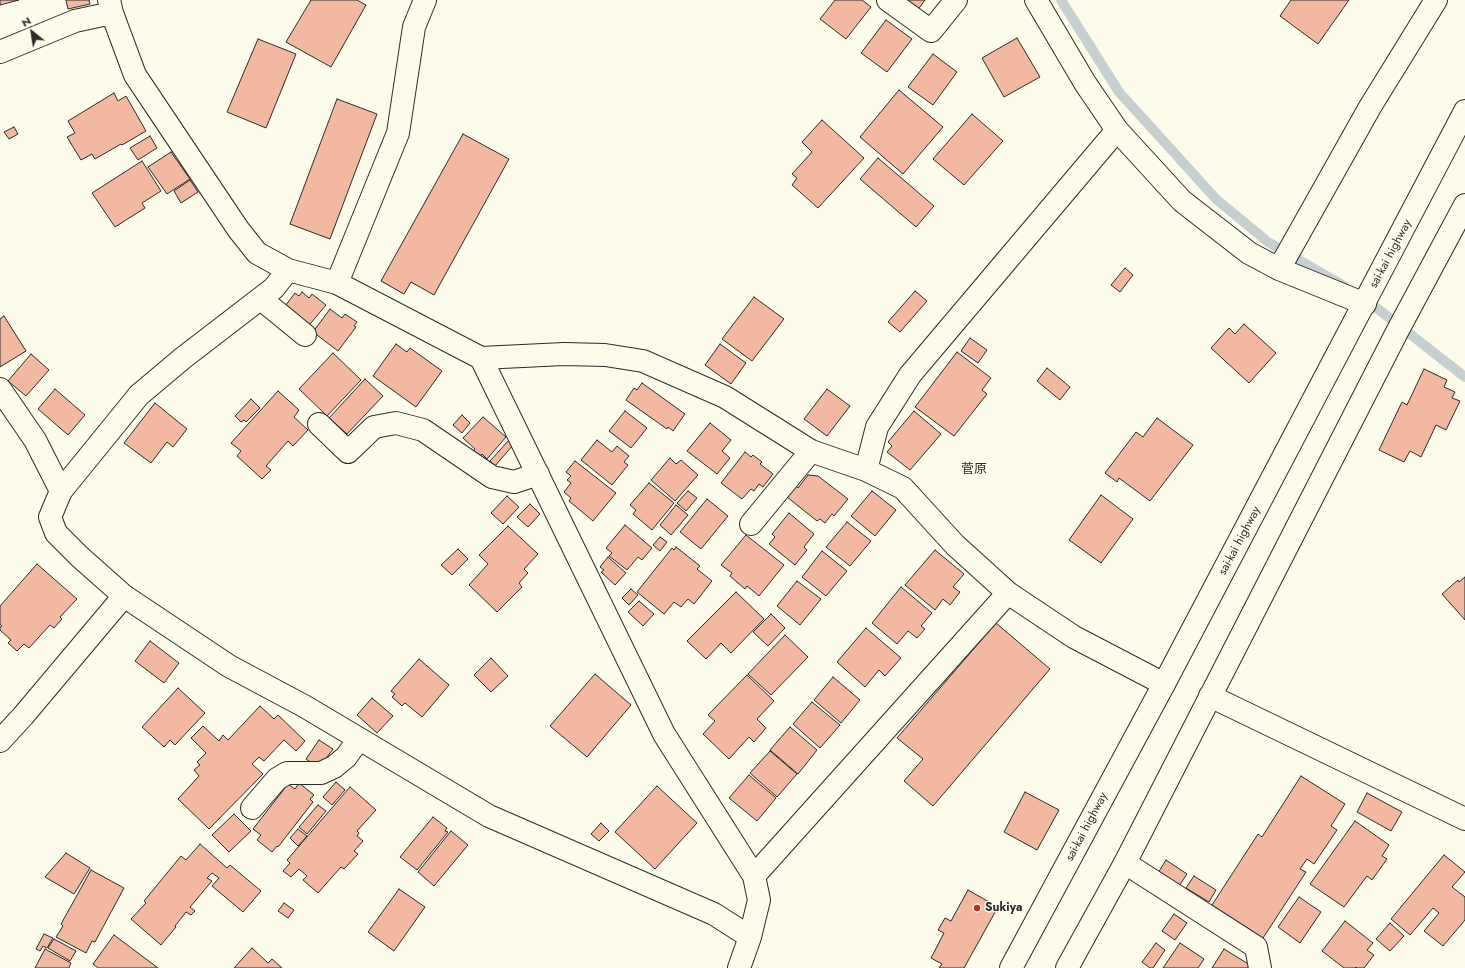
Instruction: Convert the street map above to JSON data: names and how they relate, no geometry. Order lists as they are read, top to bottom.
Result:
{
  "streets": {
    "main road": ["sai-kai highway"]
  },
  "districts": ["菅原"],
  "places": ["Sukiya"],
  "north": "top left"
}
